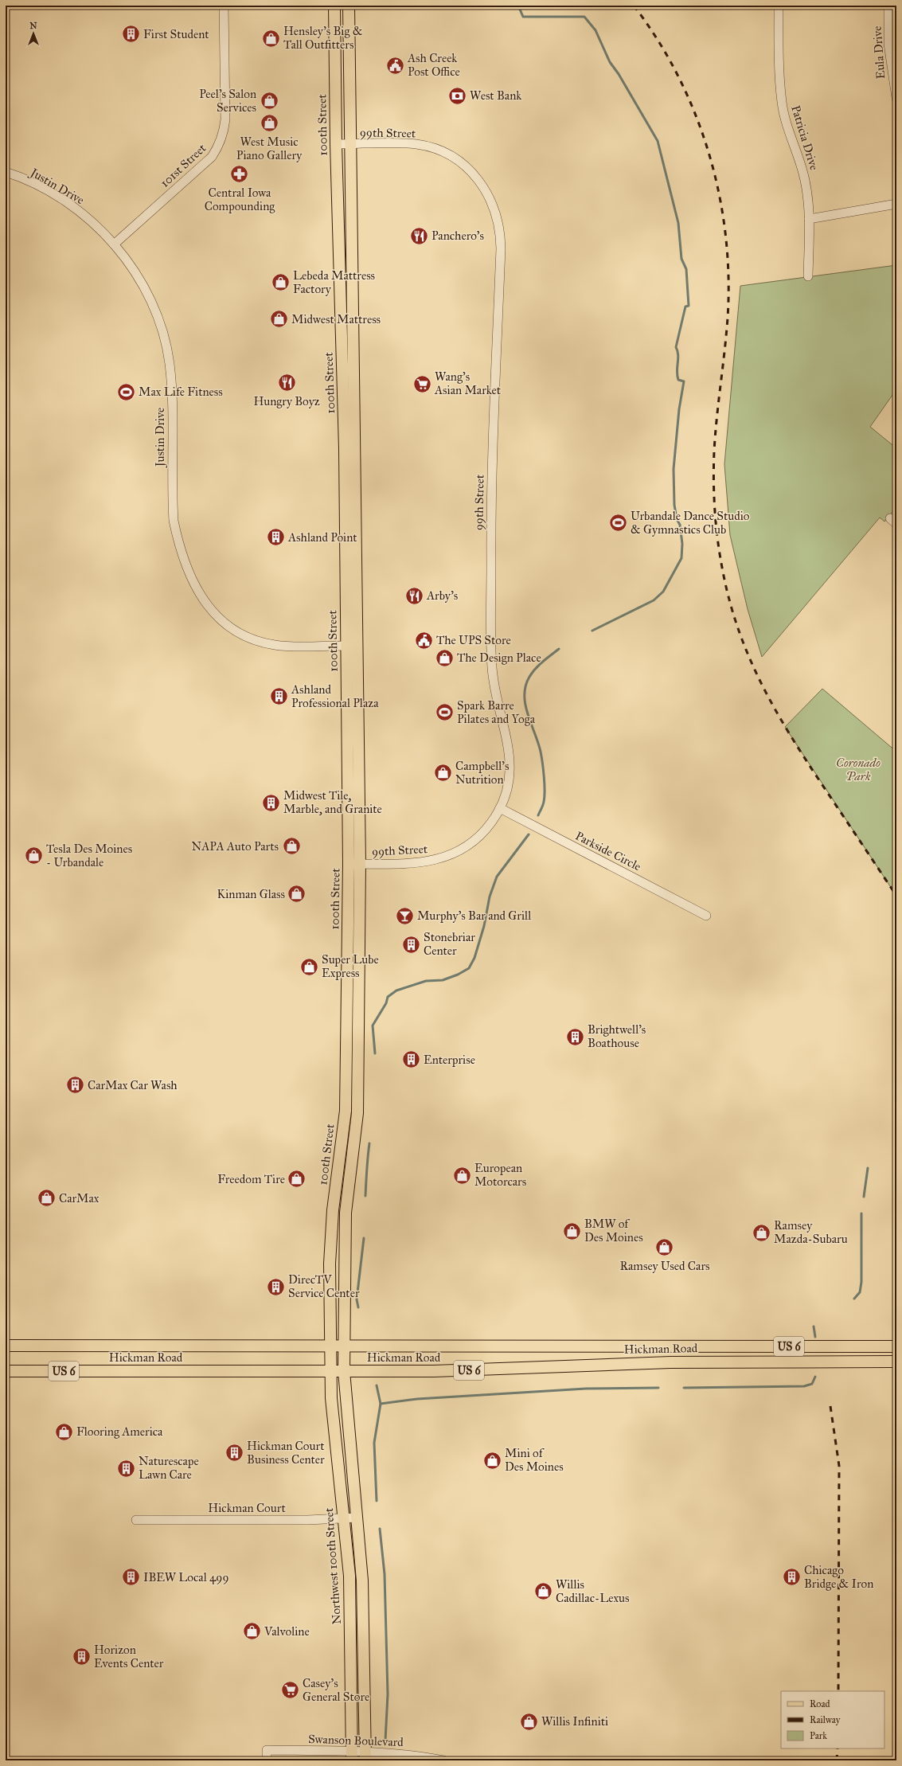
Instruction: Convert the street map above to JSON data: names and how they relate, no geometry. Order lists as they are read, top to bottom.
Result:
{
  "streets": {
    "main road": [
      "100th Street",
      "US 6",
      "Hickman Road",
      "Northwest 100th Street"
    ],
    "street": [
      "Eula Drive",
      "99th Street",
      "Patricia Drive",
      "101st Street",
      "Justin Drive",
      "Parkside Circle",
      "Hickman Court",
      "Swanson Boulevard"
    ]
  },
  "crossings": [
    ["100th Street", "99th Street"],
    ["100th Street", "Justin Drive"],
    ["100th Street", "Hickman Road"],
    ["100th Street", "Northwest 100th Street"],
    ["99th Street", "Parkside Circle"],
    ["101st Street", "Justin Drive"],
    ["Hickman Road", "Northwest 100th Street"],
    ["Hickman Court", "Northwest 100th Street"],
    ["Northwest 100th Street", "Swanson Boulevard"]
  ],
  "parks": ["Coronado Park"],
  "places": {
    "building": [
      "First Student",
      "Ashland Point",
      "Ashland Professional Plaza",
      "Midwest Tile, Marble, and Granite",
      "Stonebriar Center",
      "Brightwell's Boathouse",
      "Enterprise",
      "CarMax Car Wash",
      "DirecTV Service Center",
      "Hickman Court Business Center",
      "Naturescape Lawn Care",
      "IBEW Local 499",
      "Chicago Bridge & Iron",
      "Horizon Events Center"
    ],
    "shop": [
      "Hensley's Big & Tall Outfitters",
      "Peel's Salon Services",
      "West Music Piano Gallery",
      "Lebeda Mattress Factory",
      "Midwest Mattress",
      "The Design Place",
      "Campbell's Nutrition",
      "NAPA Auto Parts",
      "Tesla Des Moines - Urbandale",
      "Kinman Glass",
      "Super Lube Express",
      "European Motorcars",
      "Freedom Tire",
      "CarMax",
      "BMW of Des Moines",
      "Ramsey Mazda-Subaru",
      "Ramsey Used Cars",
      "Flooring America",
      "Mini of Des Moines",
      "Willis Cadillac-Lexus",
      "Valvoline",
      "Willis Infiniti"
    ],
    "public building": ["Ash Creek Post Office", "The UPS Store"],
    "bank": ["West Bank"],
    "pharmacy": ["Central Iowa Compounding"],
    "restaurant": ["Panchero's", "Hungry Boyz", "Arby's"],
    "supermarket": ["Wang's Asian Market", "Casey's General Store"],
    "sports": ["Max Life Fitness", "Urbandale Dance Studio & Gymnastics Club", "Spark Barre Pilates and Yoga"],
    "bar": ["Murphy's Bar and Grill"]
  },
  "legend": ["Road", "Railway", "Park"],
  "north": "top"
}
